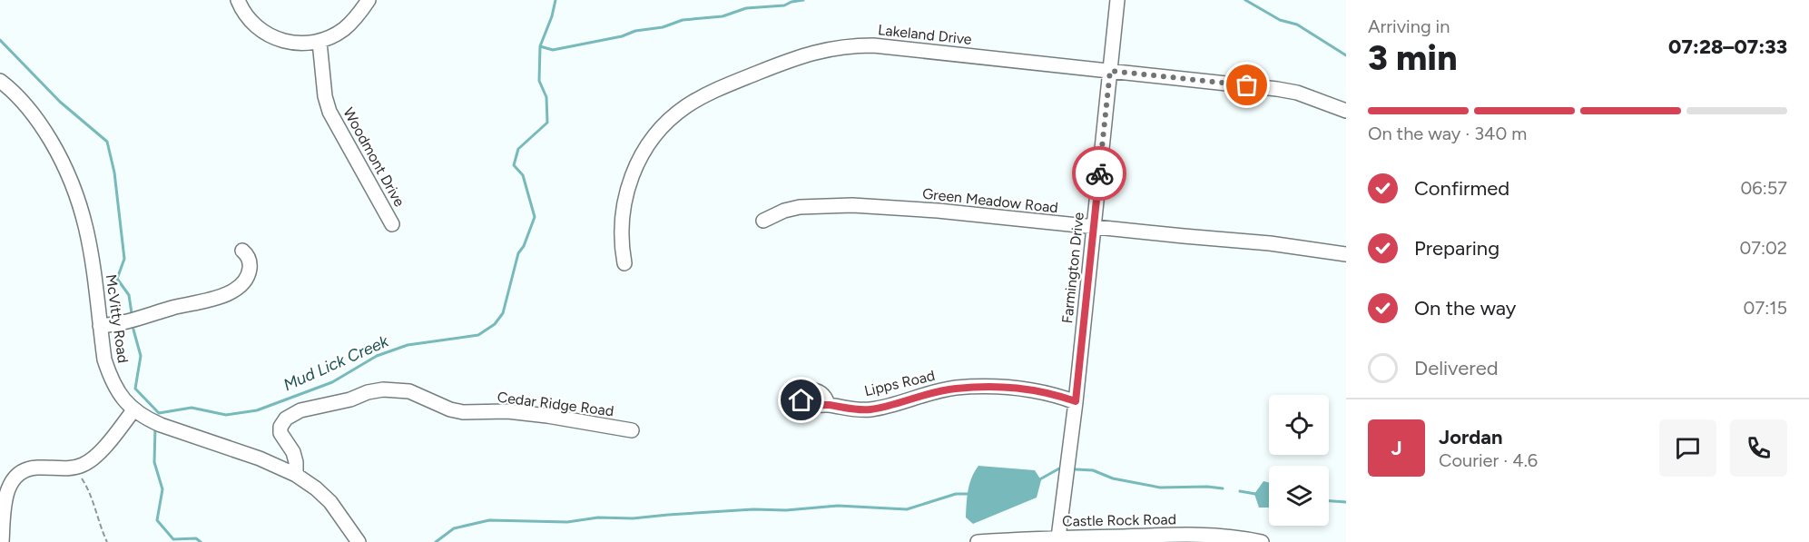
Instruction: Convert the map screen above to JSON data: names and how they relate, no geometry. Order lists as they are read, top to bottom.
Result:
{
  "streets": {
    "street": [
      "Lakeland Drive",
      "Woodmont Drive",
      "Green Meadow Road",
      "Farmington Drive",
      "McVitty Road",
      "Lipps Road",
      "Cedar Ridge Road",
      "Castle Rock Road"
    ]
  },
  "crossings": [
    ["Lakeland Drive", "Farmington Drive"],
    ["Green Meadow Road", "Farmington Drive"],
    ["Farmington Drive", "Lipps Road"],
    ["Farmington Drive", "Castle Rock Road"],
    ["McVitty Road", "Cedar Ridge Road"]
  ],
  "water": ["Mud Lick Creek"],
  "page": {
    "heading": ["3 min", "Arriving in", "07:28–07:33"],
    "panel": ["Jordan", "Courier · 4.6"],
    "bar": "On the way · 340 m",
    "list": [
      ["Confirmed", "06:57"],
      ["Preparing", "07:02"],
      ["On the way", "07:15"],
      "Delivered"
    ],
    "round": "J"
  }
}
